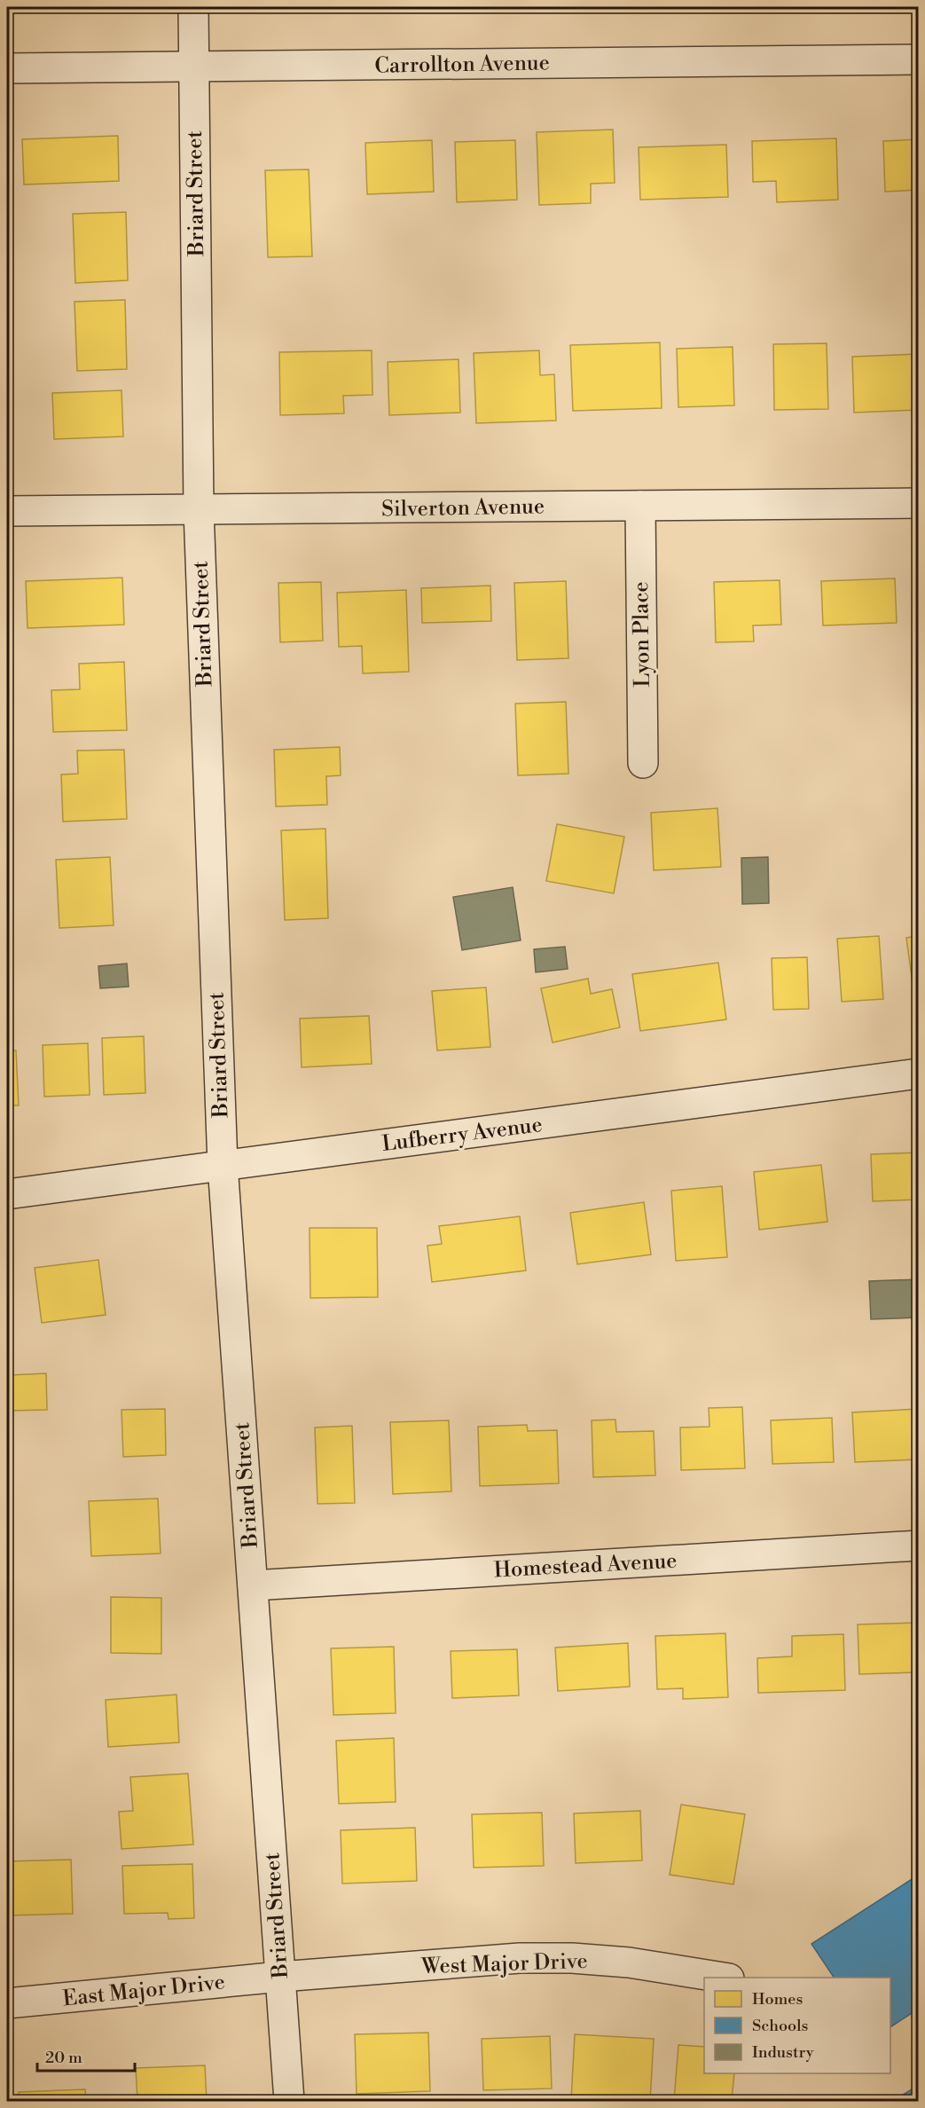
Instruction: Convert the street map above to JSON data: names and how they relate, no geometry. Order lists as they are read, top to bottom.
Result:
{
  "streets": {
    "street": [
      "Carrollton Avenue",
      "Briard Street",
      "Silverton Avenue",
      "Lyon Place",
      "Lufberry Avenue",
      "Homestead Avenue",
      "West Major Drive",
      "East Major Drive"
    ]
  },
  "crossings": [
    ["Carrollton Avenue", "Briard Street"],
    ["Briard Street", "Silverton Avenue"],
    ["Briard Street", "Lufberry Avenue"],
    ["Briard Street", "Homestead Avenue"],
    ["Briard Street", "West Major Drive"],
    ["Briard Street", "East Major Drive"],
    ["Silverton Avenue", "Lyon Place"],
    ["West Major Drive", "East Major Drive"]
  ],
  "legend": ["Homes", "Schools", "Industry"],
  "scale_bar": "20 m"
}
